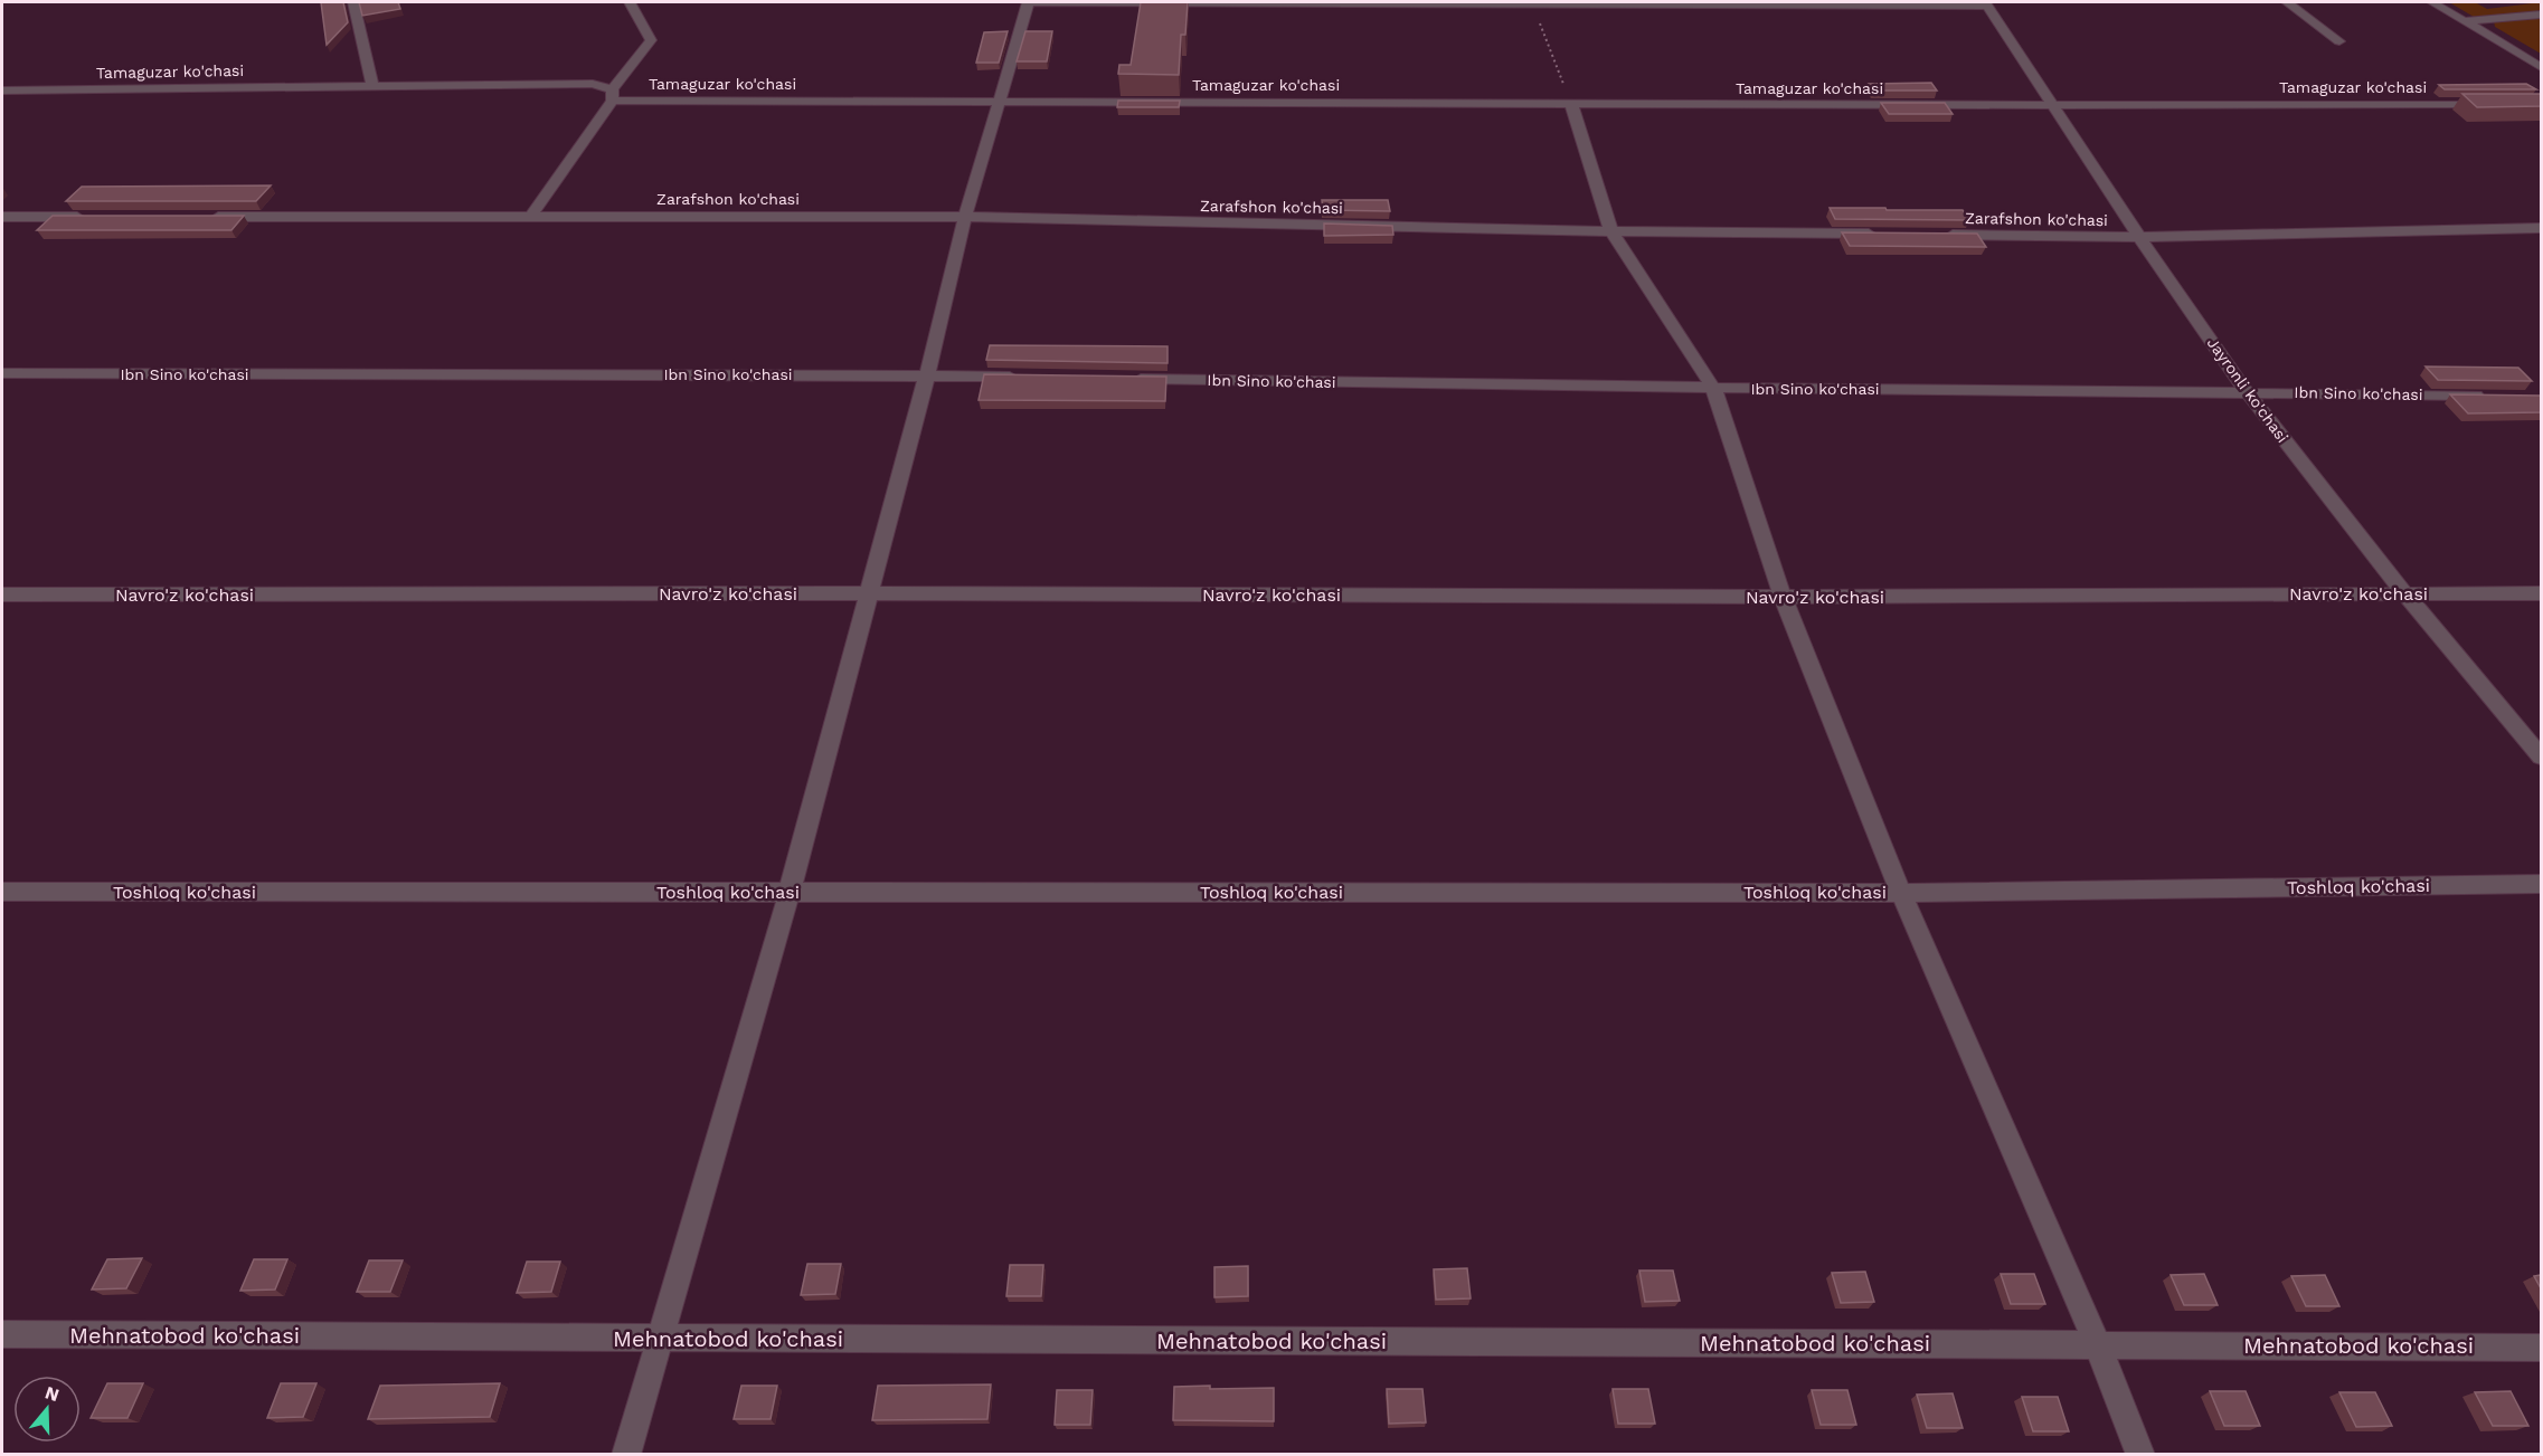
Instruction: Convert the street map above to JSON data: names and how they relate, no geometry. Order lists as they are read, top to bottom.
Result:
{
  "streets": {
    "street": [
      "Tamaguzar ko'chasi",
      "Zarafshon ko'chasi",
      "Ibn Sino ko'chasi",
      "Jayronli ko'chasi",
      "Navro'z ko'chasi",
      "Toshloq ko'chasi",
      "Mehnatobod ko'chasi"
    ]
  },
  "crossings": [
    ["Tamaguzar ko'chasi", "Jayronli ko'chasi"],
    ["Zarafshon ko'chasi", "Jayronli ko'chasi"],
    ["Ibn Sino ko'chasi", "Jayronli ko'chasi"],
    ["Jayronli ko'chasi", "Navro'z ko'chasi"]
  ],
  "north": "top"
}
